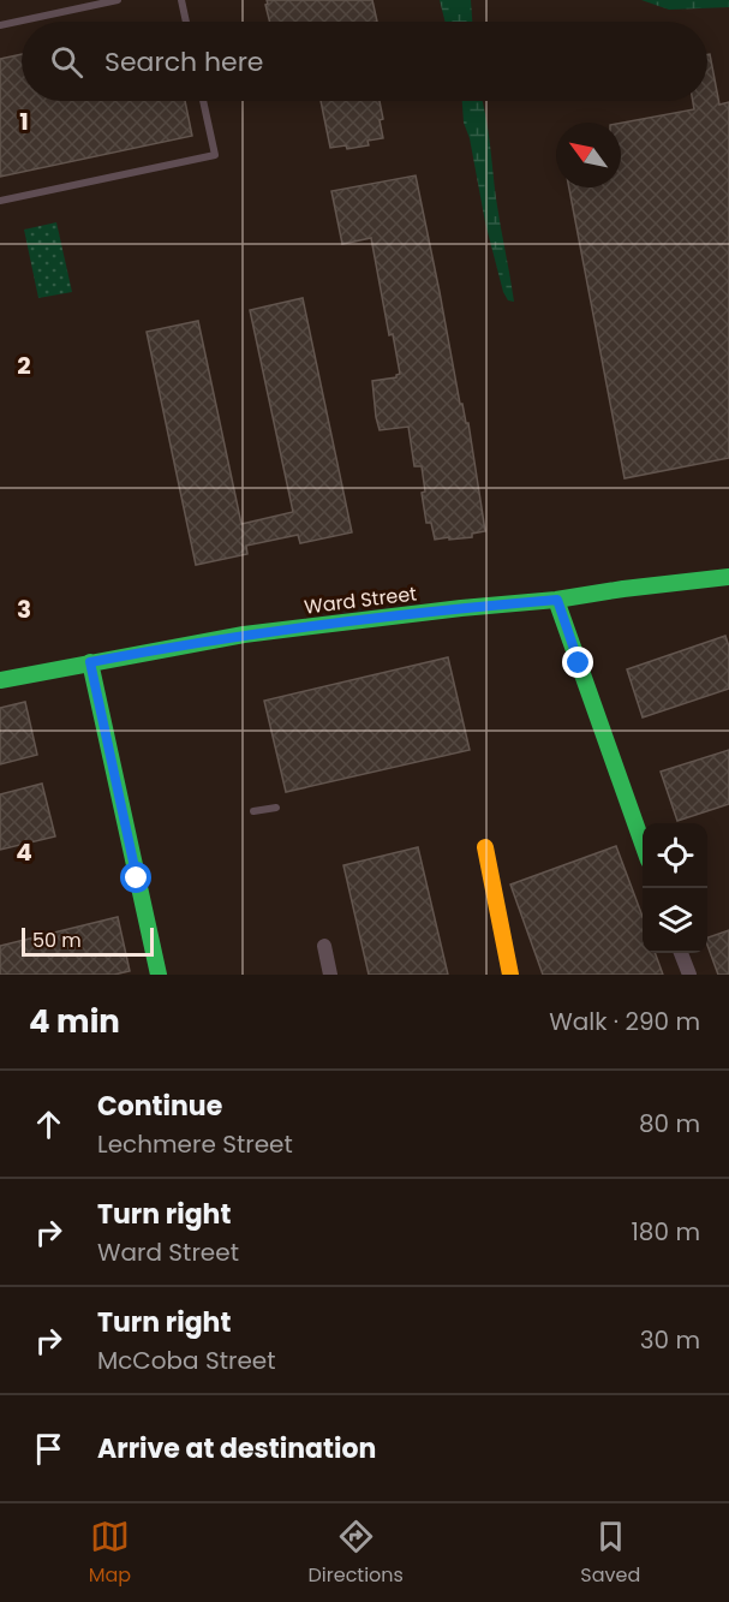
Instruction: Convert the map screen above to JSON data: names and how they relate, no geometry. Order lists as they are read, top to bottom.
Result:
{
  "streets": {
    "street": ["Ward Street"]
  },
  "scale_bar": "50 m",
  "north": "top left",
  "page": {
    "search": "Search here",
    "scale": "50 m",
    "heading": ["4 min", "Walk · 290 m"],
    "list": [
      ["Continue", "Lechmere Street", "80 m"],
      ["Turn right", "Ward Street", "180 m"],
      ["Turn right", "McCoba Street", "30 m"],
      "Arrive at destination"
    ],
    "nav": ["Map", "Directions", "Saved"]
  },
  "grid": {
    "rows": [
      "1",
      "2",
      "3",
      "4"
    ]
  }
}
